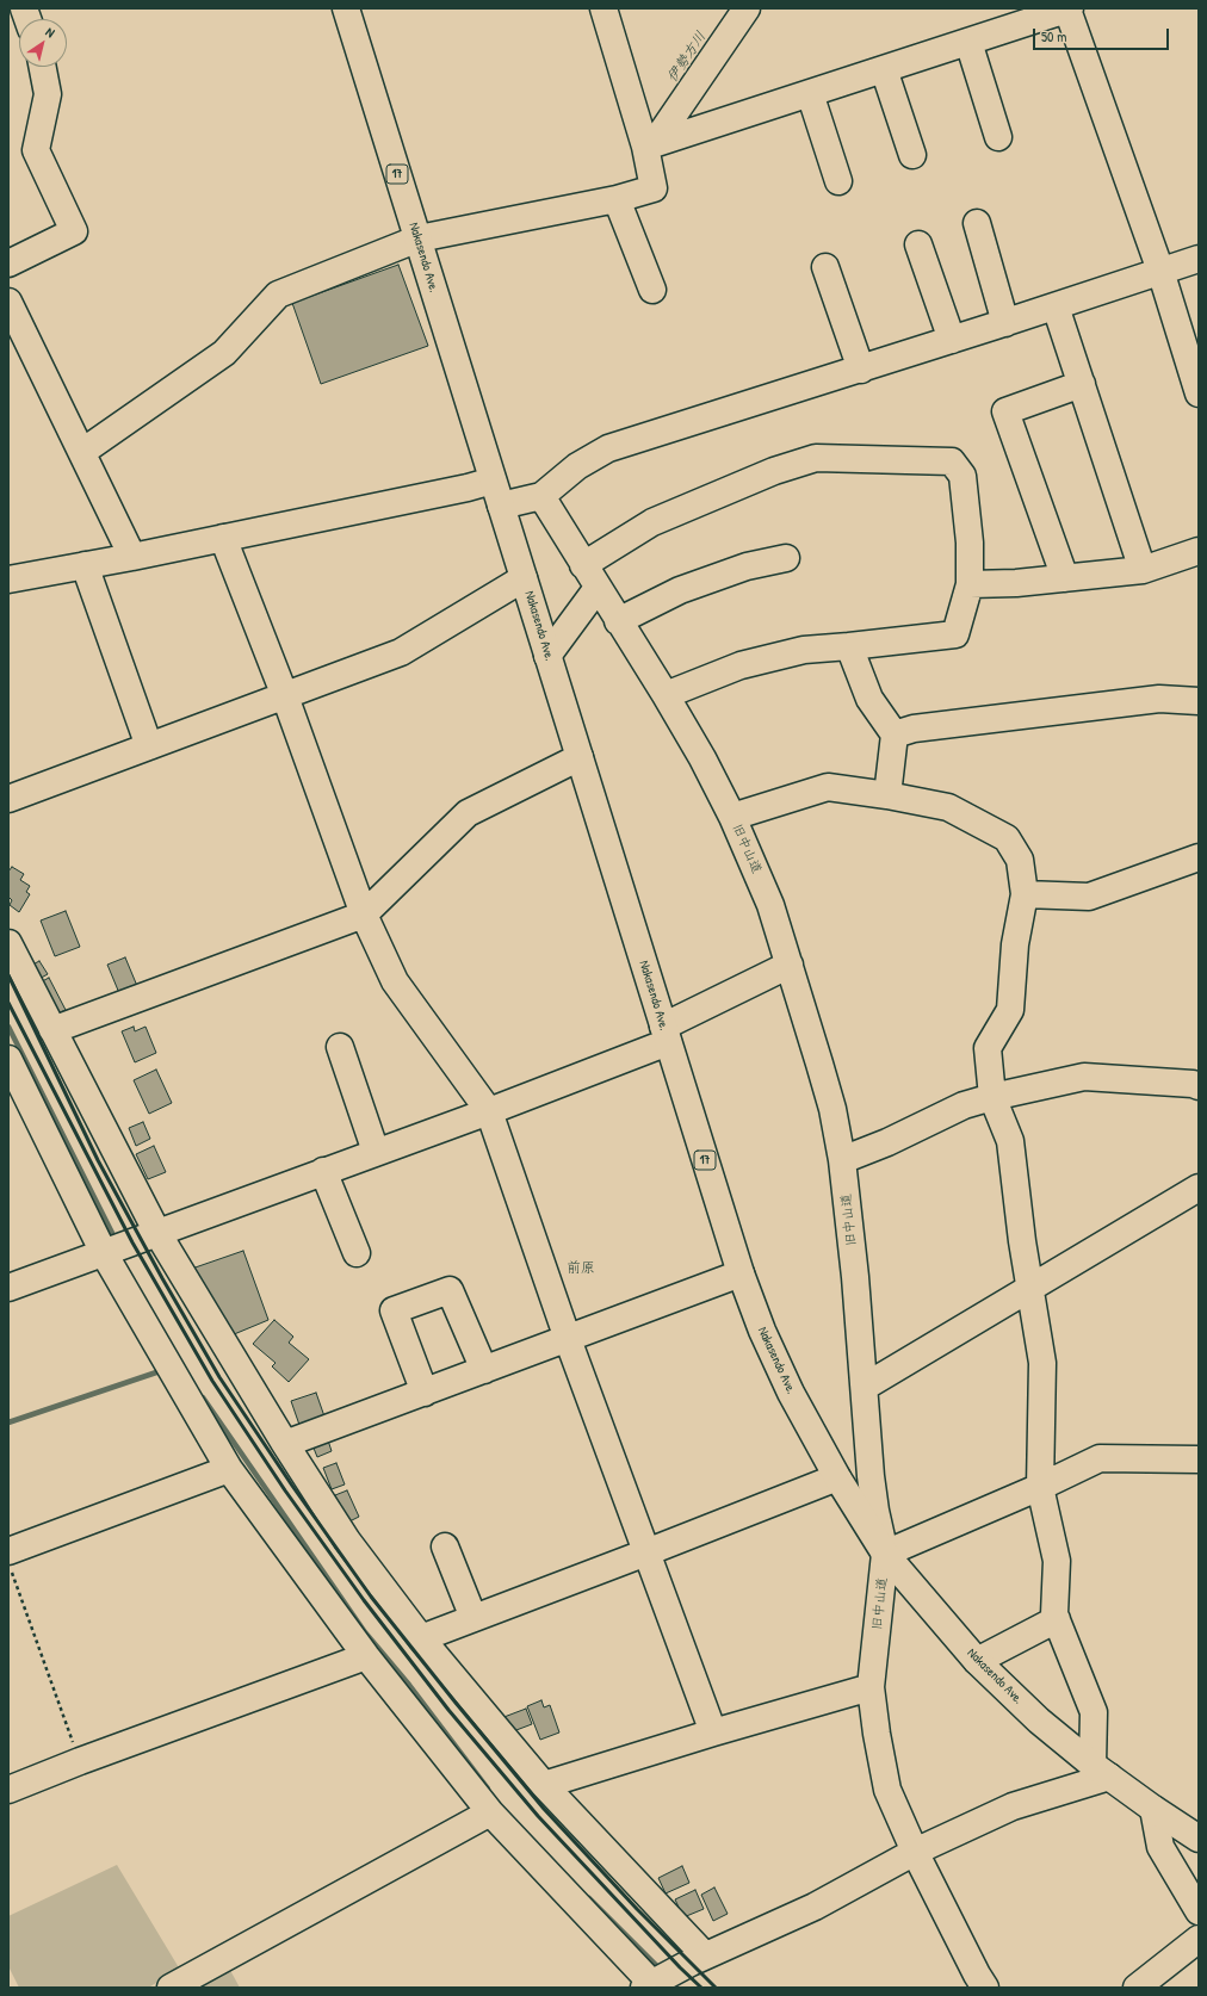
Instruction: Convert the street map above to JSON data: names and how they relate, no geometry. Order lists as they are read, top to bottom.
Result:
{
  "streets": {
    "main road": ["17", "Nakasendo Ave.", "旧中山道"]
  },
  "crossings": [
    ["Nakasendo Ave.", "旧中山道"]
  ],
  "districts": ["前原"],
  "water": ["伊勢方川"],
  "scale_bar": "50 m",
  "north": "top right"
}
